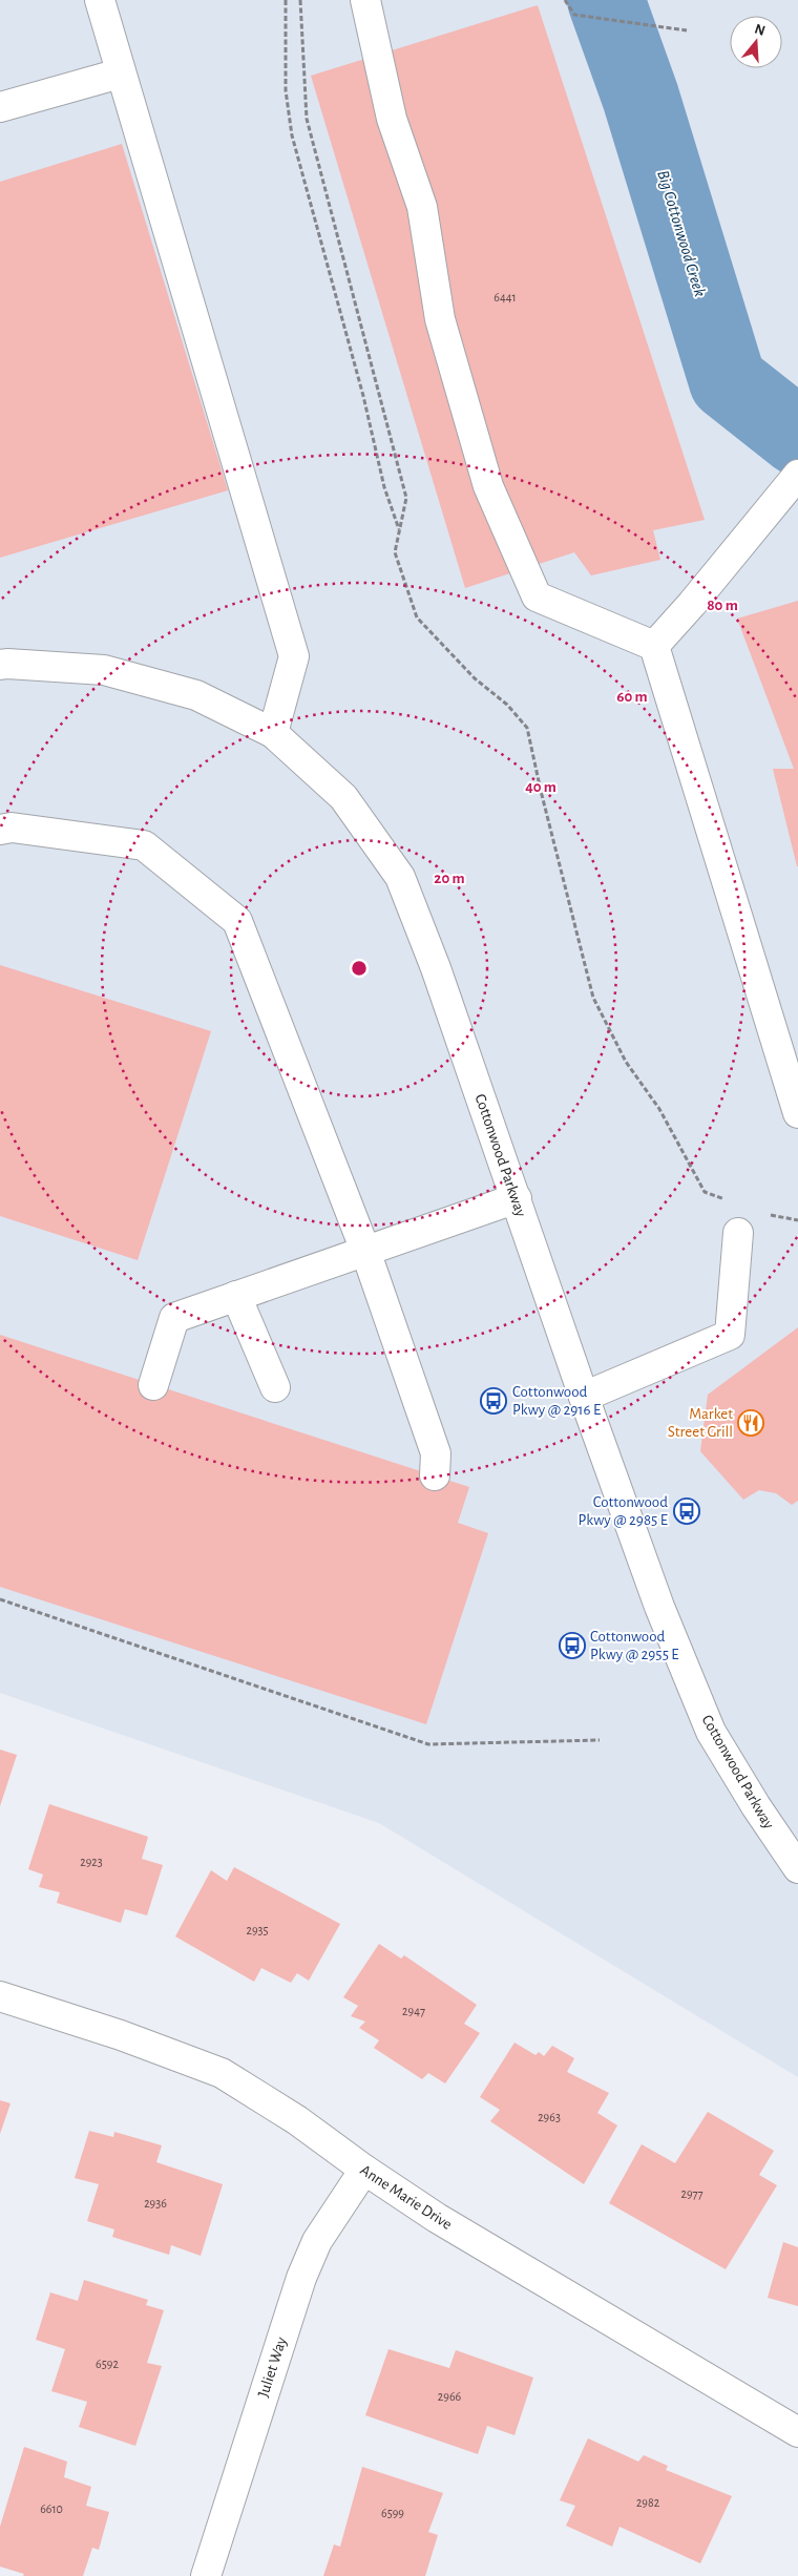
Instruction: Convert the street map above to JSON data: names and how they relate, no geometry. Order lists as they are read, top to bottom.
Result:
{
  "streets": {
    "street": ["Cottonwood Parkway", "Anne Marie Drive", "Juliet Way"]
  },
  "crossings": [
    ["Anne Marie Drive", "Juliet Way"]
  ],
  "water": ["Big Cottonwood Creek"],
  "places": {
    "bus stop": ["Cottonwood Pkwy @ 2916 E", "Cottonwood Pkwy @ 2985 E", "Cottonwood Pkwy @ 2955 E"],
    "restaurant": ["Market Street Grill"]
  },
  "house_numbers": [
    "6441",
    "2923",
    "2935",
    "2947",
    "2963",
    "2977",
    "2936",
    "6592",
    "2966",
    "2982",
    "6610",
    "6599"
  ],
  "north": "top",
  "rings": [
    "80 m",
    "60 m",
    "40 m",
    "20 m"
  ]
}
